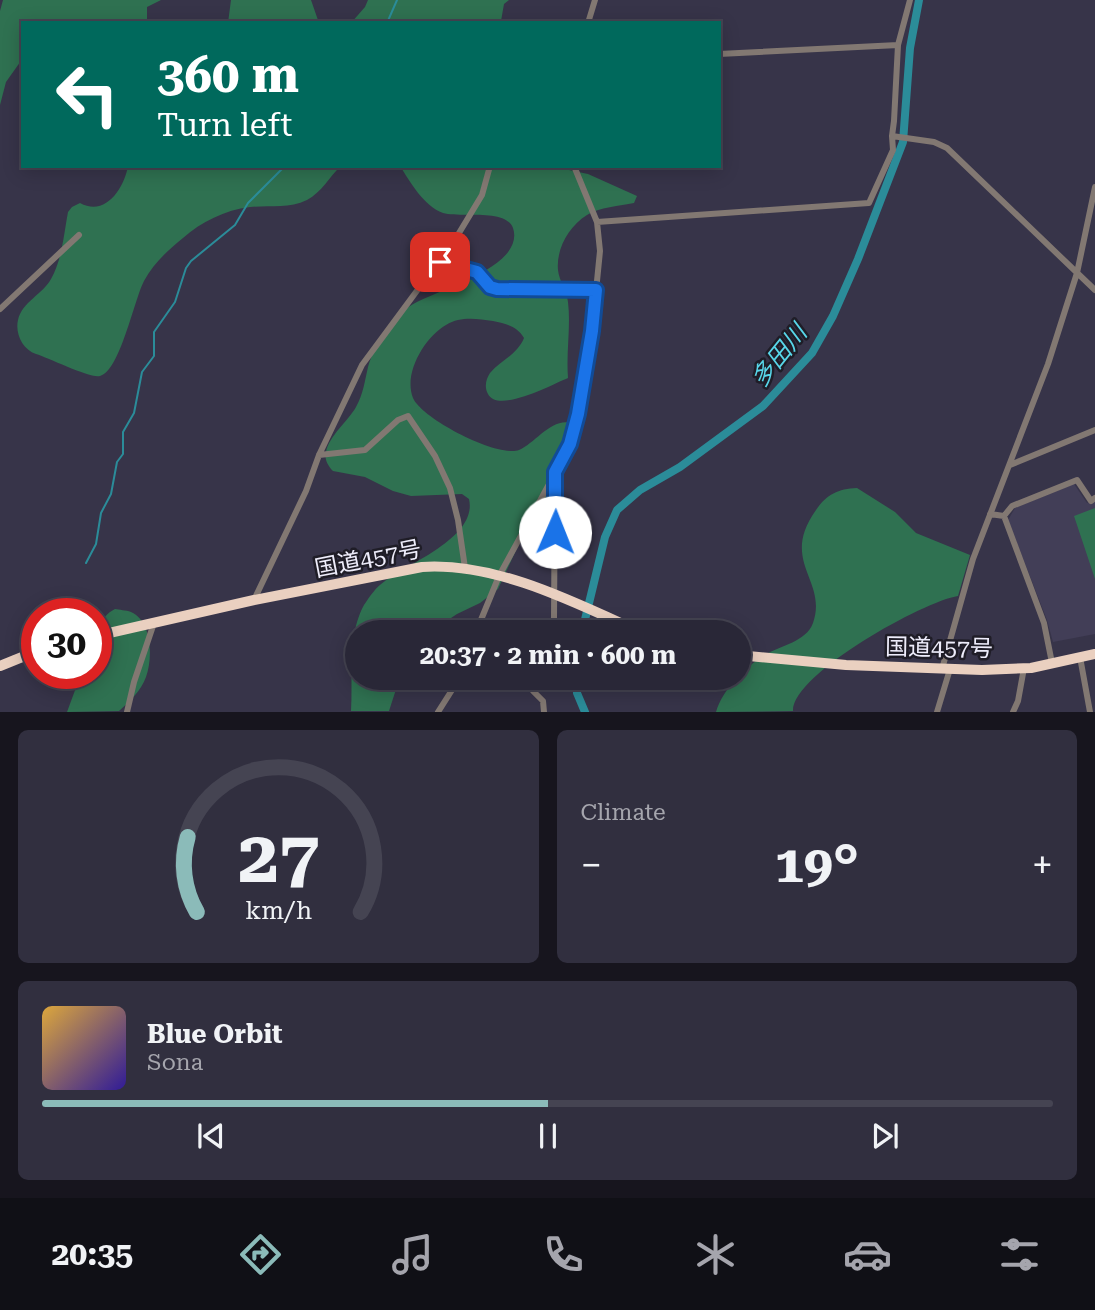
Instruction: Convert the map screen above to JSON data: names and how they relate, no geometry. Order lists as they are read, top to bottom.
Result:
{
  "streets": {
    "highway": ["国道457号"]
  },
  "water": ["多田川"],
  "page": {
    "turn": ["360 m", "Turn left"],
    "limit": "30",
    "trip": "20:37 · 2 min · 600 m",
    "tile": "Climate",
    "heat": ["−", "19°", "+"],
    "song": ["Blue Orbit", "Sona"],
    "tabs": "20:35",
    "gauge": ["27", "km/h"]
  }
}
